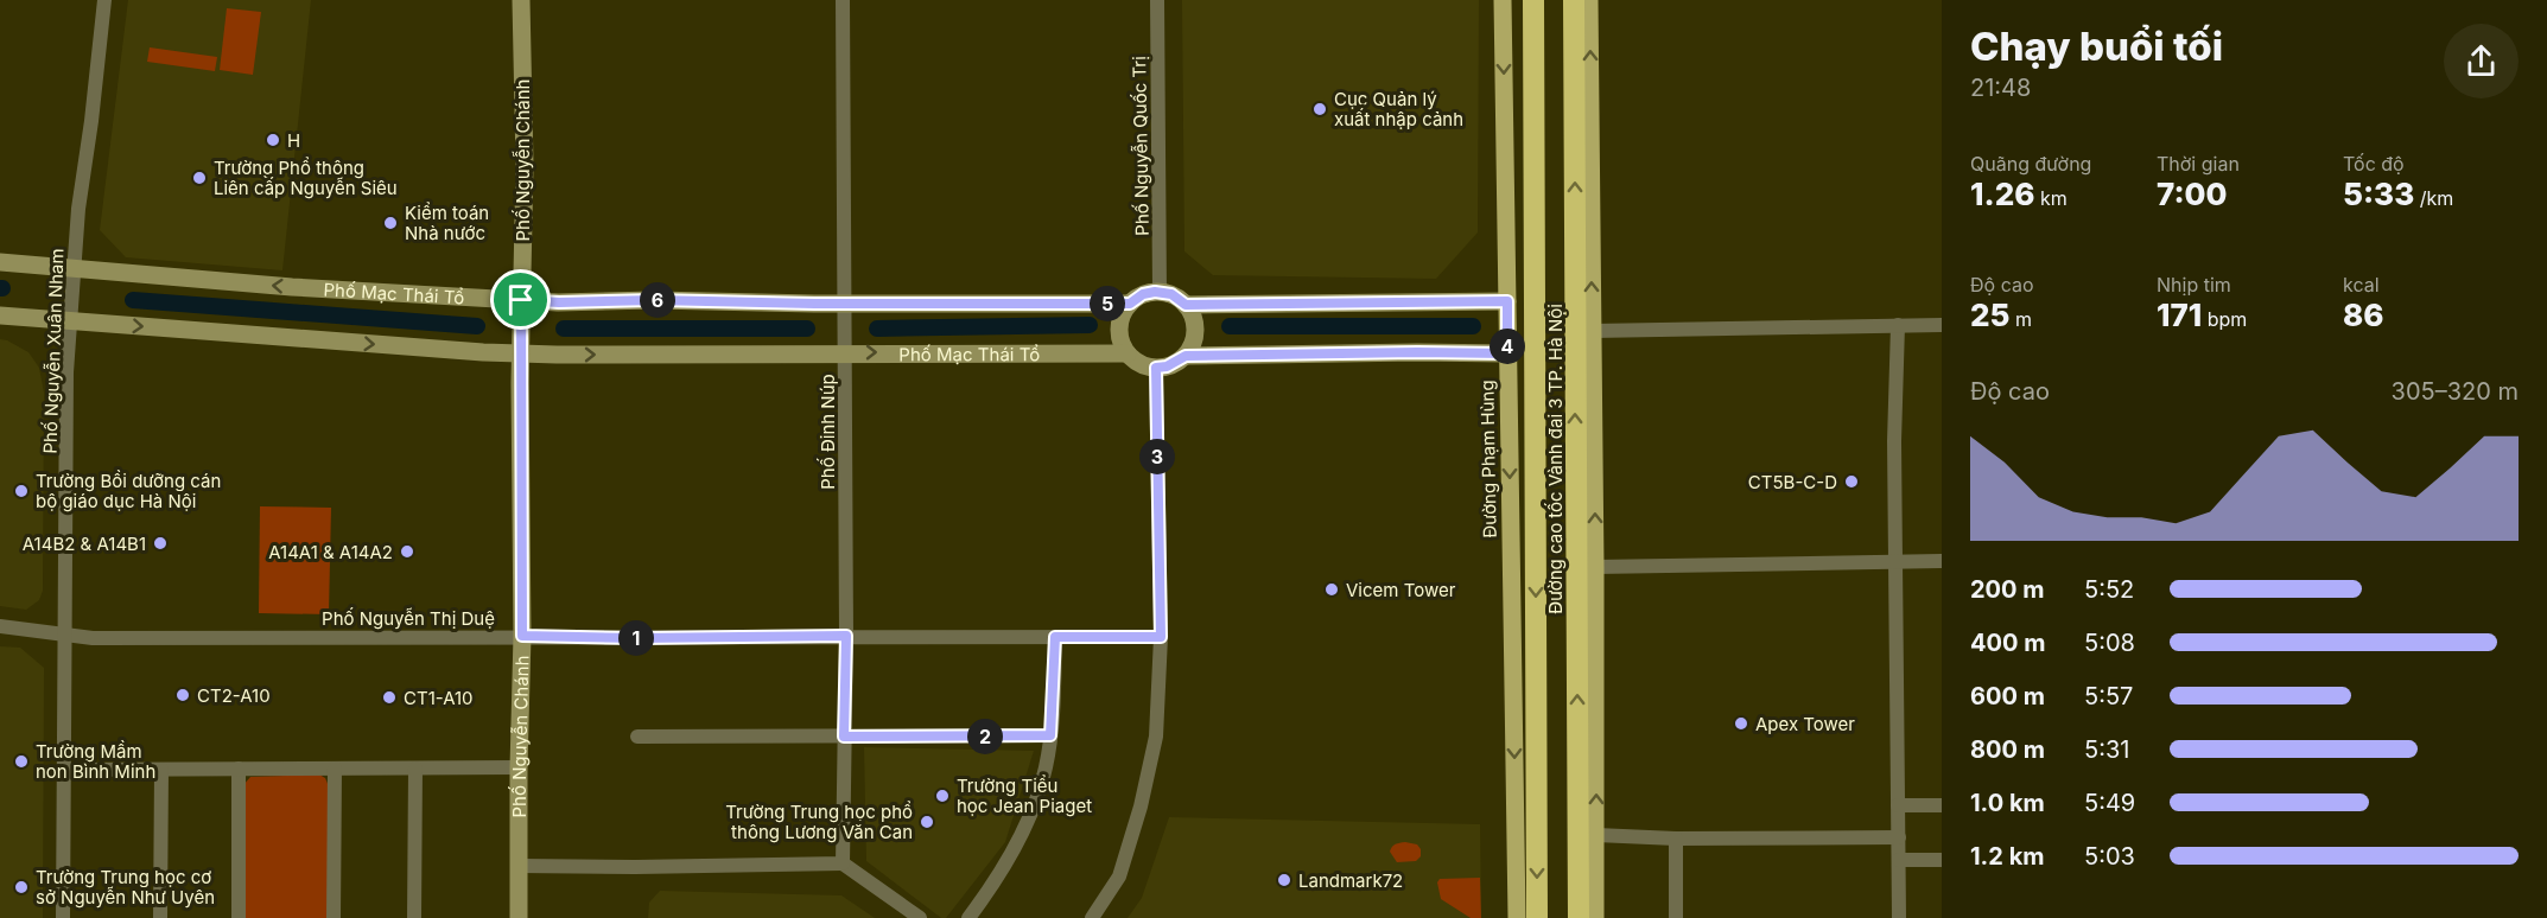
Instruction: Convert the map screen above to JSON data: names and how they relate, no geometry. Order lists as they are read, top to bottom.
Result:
{
  "streets": {
    "highway": ["Đường cao tốc Vành đai 3 TP. Hà Nội"],
    "main road": ["Đường Phạm Hùng"],
    "street": [
      "Phố Nguyễn Quốc Trị",
      "Phố Nguyễn Chánh",
      "Phố Mạc Thái Tổ",
      "Phố Nguyễn Xuân Nham",
      "Phố Đinh Núp",
      "Phố Nguyễn Thị Duệ"
    ]
  },
  "crossings": [
    ["Phố Nguyễn Quốc Trị", "Phố Mạc Thái Tổ"],
    ["Phố Nguyễn Chánh", "Phố Mạc Thái Tổ"],
    ["Phố Nguyễn Chánh", "Phố Nguyễn Thị Duệ"],
    ["Phố Mạc Thái Tổ", "Phố Nguyễn Xuân Nham"],
    ["Phố Mạc Thái Tổ", "Phố Đinh Núp"],
    ["Phố Nguyễn Xuân Nham", "Phố Nguyễn Thị Duệ"],
    ["Phố Đinh Núp", "Phố Nguyễn Thị Duệ"]
  ],
  "places": [
    "Cục Quản lý xuất nhập cảnh",
    "H",
    "Trường Phổ thông Liên cấp Nguyễn Siêu",
    "Kiểm toán Nhà nước",
    "CT5B-C-D",
    "Trường Bồi dưỡng cán bộ giáo dục Hà Nội",
    "A14B2 & A14B1",
    "A14A1 & A14A2",
    "Vicem Tower",
    "CT2-A10",
    "CT1-A10",
    "Apex Tower",
    "Trường Mầm non Bình Minh",
    "Trường Tiểu học Jean Piaget",
    "Trường Trung học phổ thông Lương Văn Can",
    "Landmark72",
    "Trường Trung học cơ sở Nguyễn Như Uyên"
  ],
  "page": {
    "heading": ["Chạy buổi tối", "21:48"],
    "stats": [
      ["Quãng đường", "1.26 km"],
      ["Thời gian", "7:00"],
      ["Tốc độ", "5:33 /km"],
      ["Độ cao", "25 m"],
      ["Nhịp tim", "171 bpm"],
      ["kcal", "86"]
    ],
    "pins": [
      "6",
      "5",
      "4",
      "3",
      "1",
      "2"
    ],
    "chart": ["Độ cao", "305–320 m"],
    "list": [
      {
        "name": "200 m",
        "note": "5:52"
      },
      {
        "name": "400 m",
        "note": "5:08"
      },
      {
        "name": "600 m",
        "note": "5:57"
      },
      {
        "name": "800 m",
        "note": "5:31"
      },
      {
        "name": "1.0 km",
        "note": "5:49"
      },
      {
        "name": "1.2 km",
        "note": "5:03"
      }
    ]
  }
}
